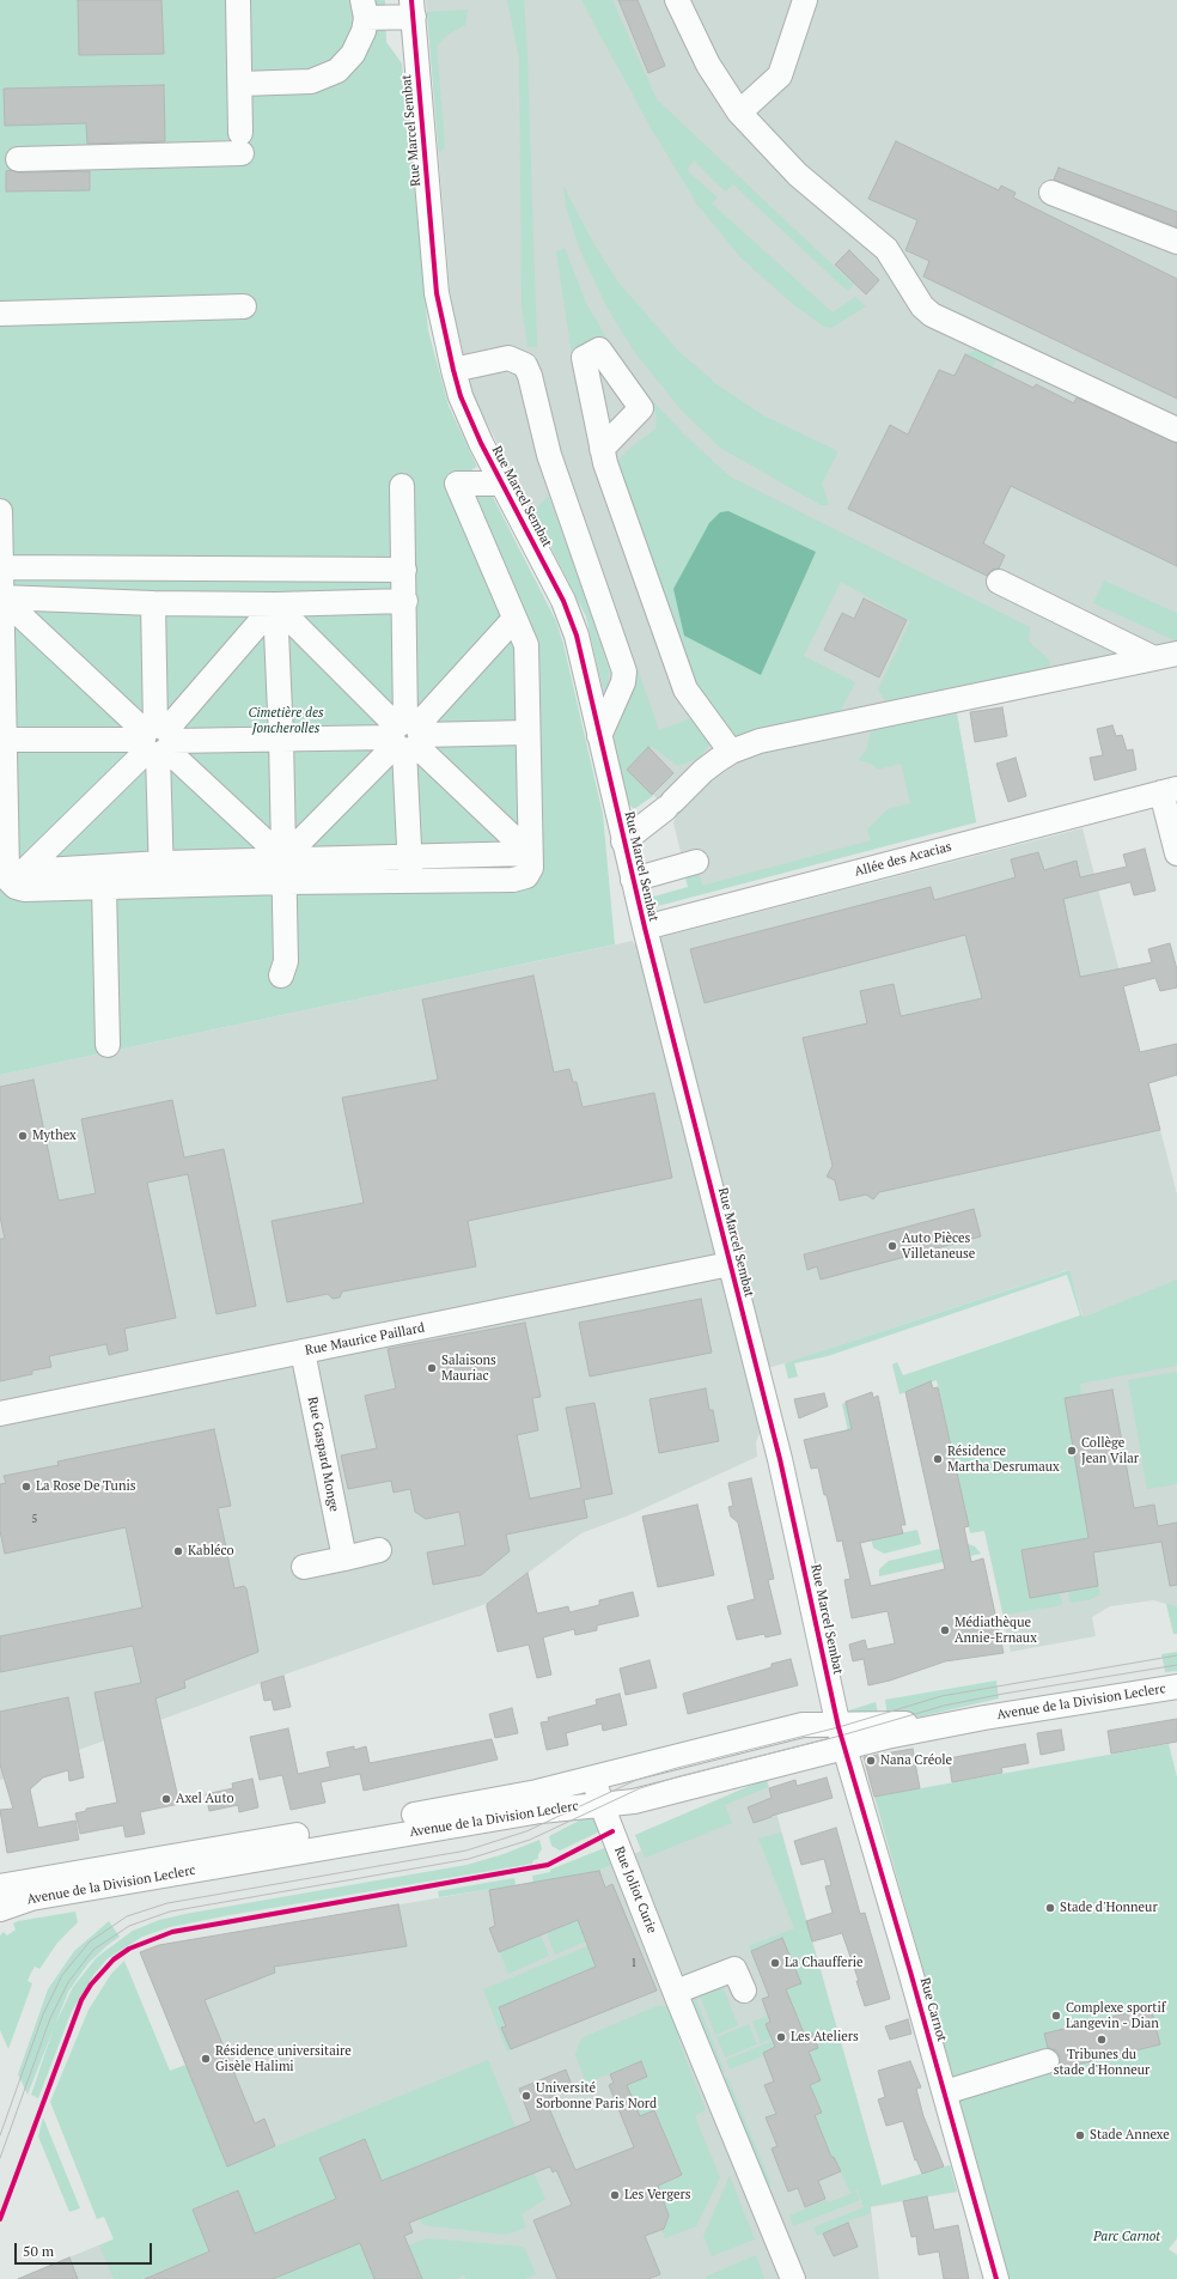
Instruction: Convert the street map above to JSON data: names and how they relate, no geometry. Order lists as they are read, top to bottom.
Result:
{
  "streets": {
    "street": [
      "Rue Marcel Sembat",
      "Allée des Acacias",
      "Rue Maurice Paillard",
      "Rue Gaspard Monge",
      "Avenue de la Division Leclerc",
      "Rue Joliot Curie",
      "Rue Carnot"
    ]
  },
  "crossings": [
    ["Rue Marcel Sembat", "Allée des Acacias"],
    ["Rue Marcel Sembat", "Rue Maurice Paillard"],
    ["Rue Marcel Sembat", "Avenue de la Division Leclerc"],
    ["Rue Marcel Sembat", "Rue Carnot"],
    ["Rue Maurice Paillard", "Rue Gaspard Monge"],
    ["Avenue de la Division Leclerc", "Rue Joliot Curie"],
    ["Avenue de la Division Leclerc", "Rue Carnot"]
  ],
  "parks": ["Cimetière des Joncherolles", "Parc Carnot"],
  "places": [
    "Mythex",
    "Auto Pièces Villetaneuse",
    "Salaisons Mauriac",
    "Collège Jean Vilar",
    "Résidence Martha Desrumaux",
    "La Rose De Tunis",
    "Kabléco",
    "Médiathèque Annie-Ernaux",
    "Nana Créole",
    "Axel Auto",
    "Stade d'Honneur",
    "La Chaufferie",
    "Complexe sportif Langevin - Dian",
    "Les Ateliers",
    "Tribunes du stade d'Honneur",
    "Résidence universitaire Gisèle Halimi",
    "Université Sorbonne Paris Nord",
    "Stade Annexe",
    "Les Vergers"
  ],
  "house_numbers": ["5", "1"],
  "scale_bar": "50 m"
}
